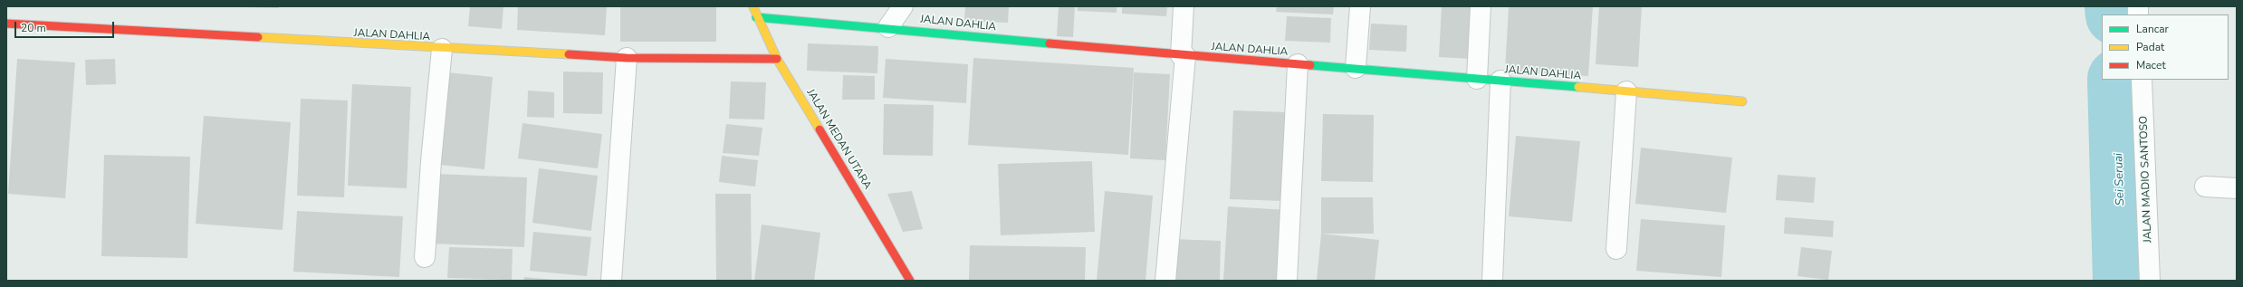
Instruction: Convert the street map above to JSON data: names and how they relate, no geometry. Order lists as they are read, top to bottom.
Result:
{
  "streets": {
    "street": ["JALAN DAHLIA", "JALAN MEDAN UTARA", "JALAN MADIO SANTOSO"]
  },
  "crossings": [
    ["JALAN DAHLIA", "JALAN MEDAN UTARA"]
  ],
  "water": ["Sei Seruai"],
  "legend": ["Lancar", "Padat", "Macet"],
  "scale_bar": "20 m"
}
